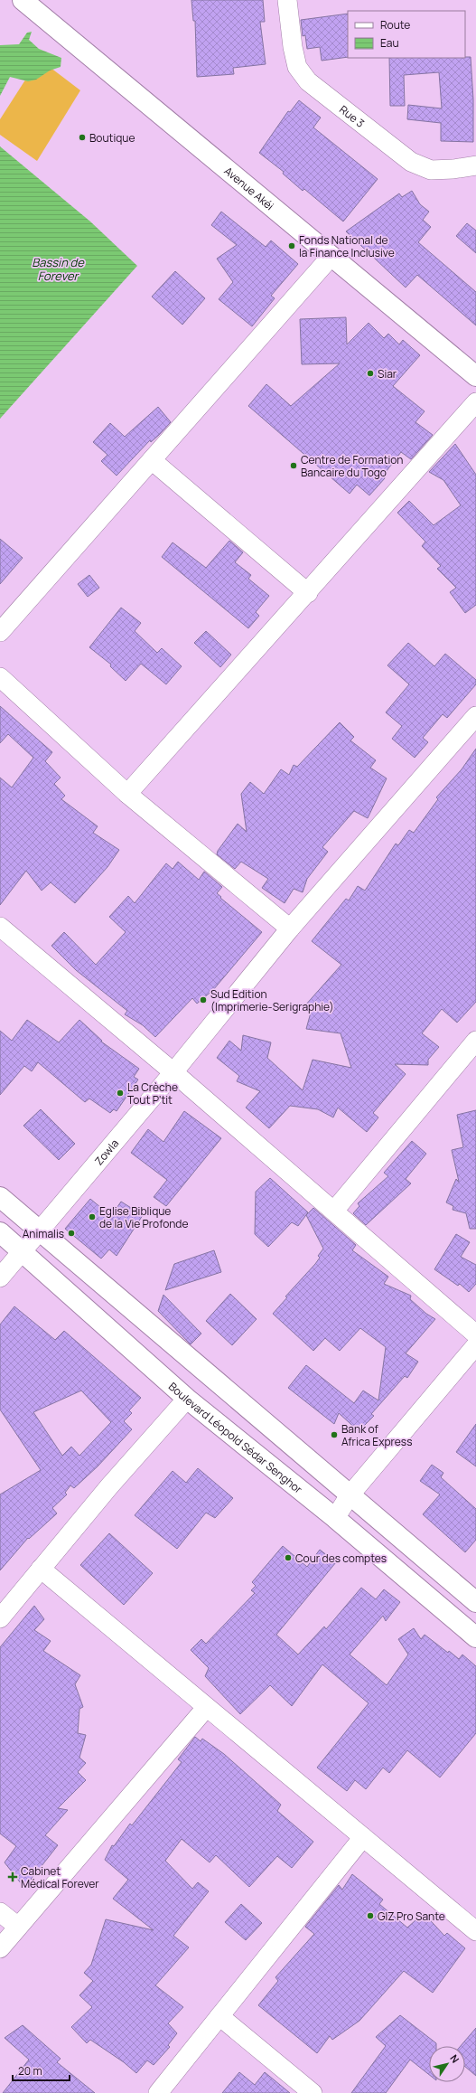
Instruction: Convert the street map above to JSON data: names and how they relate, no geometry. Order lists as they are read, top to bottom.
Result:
{
  "streets": {
    "main road": ["Avenue Akéi", "Boulevard Léopold Sédar Senghor"],
    "street": ["Rue 3", "Zowla"]
  },
  "crossings": [
    ["Zowla", "Boulevard Léopold Sédar Senghor"]
  ],
  "water": ["Bassin de Forever"],
  "places": {
    "other": [
      "Boutique",
      "Fonds National de la Finance Inclusive",
      "Siar",
      "Centre de Formation Bancaire du Togo",
      "Sud Edition (Imprimerie-Serigraphie)",
      "La Crèche Tout P'tit",
      "Eglise Biblique de la Vie Profonde",
      "Animalis",
      "Bank of Africa Express",
      "Cour des comptes",
      "GIZ Pro Sante"
    ],
    "health": ["Cabinet Médical Forever"]
  },
  "legend": ["Route", "Eau"],
  "scale_bar": "20 m",
  "north": "top right"
}
